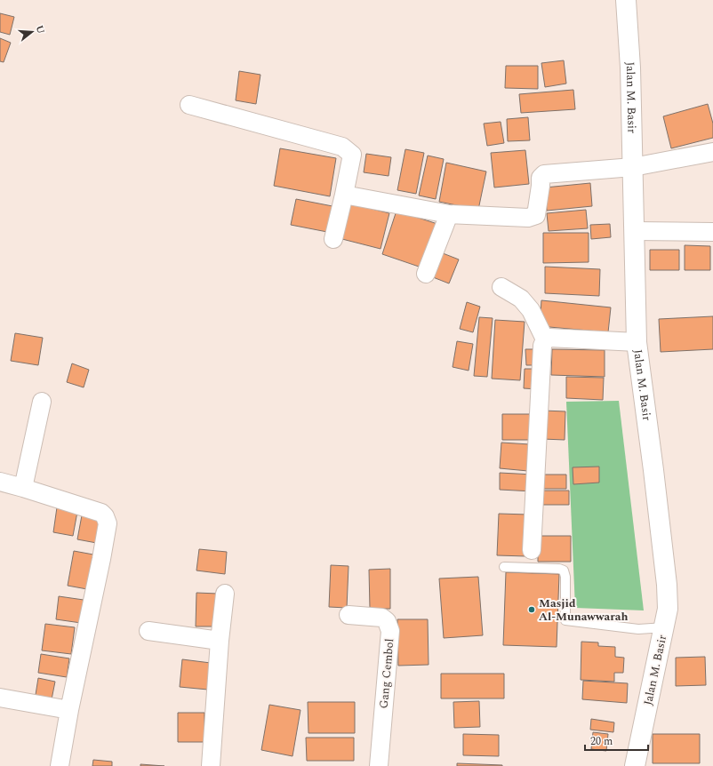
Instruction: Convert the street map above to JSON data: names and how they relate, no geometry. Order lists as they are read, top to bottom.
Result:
{
  "streets": {
    "main road": ["Jalan M. Basir"],
    "street": ["Gang Cembol"]
  },
  "places": ["Masjid Al-Munawwarah"],
  "scale_bar": "20 m",
  "north": "right"
}
